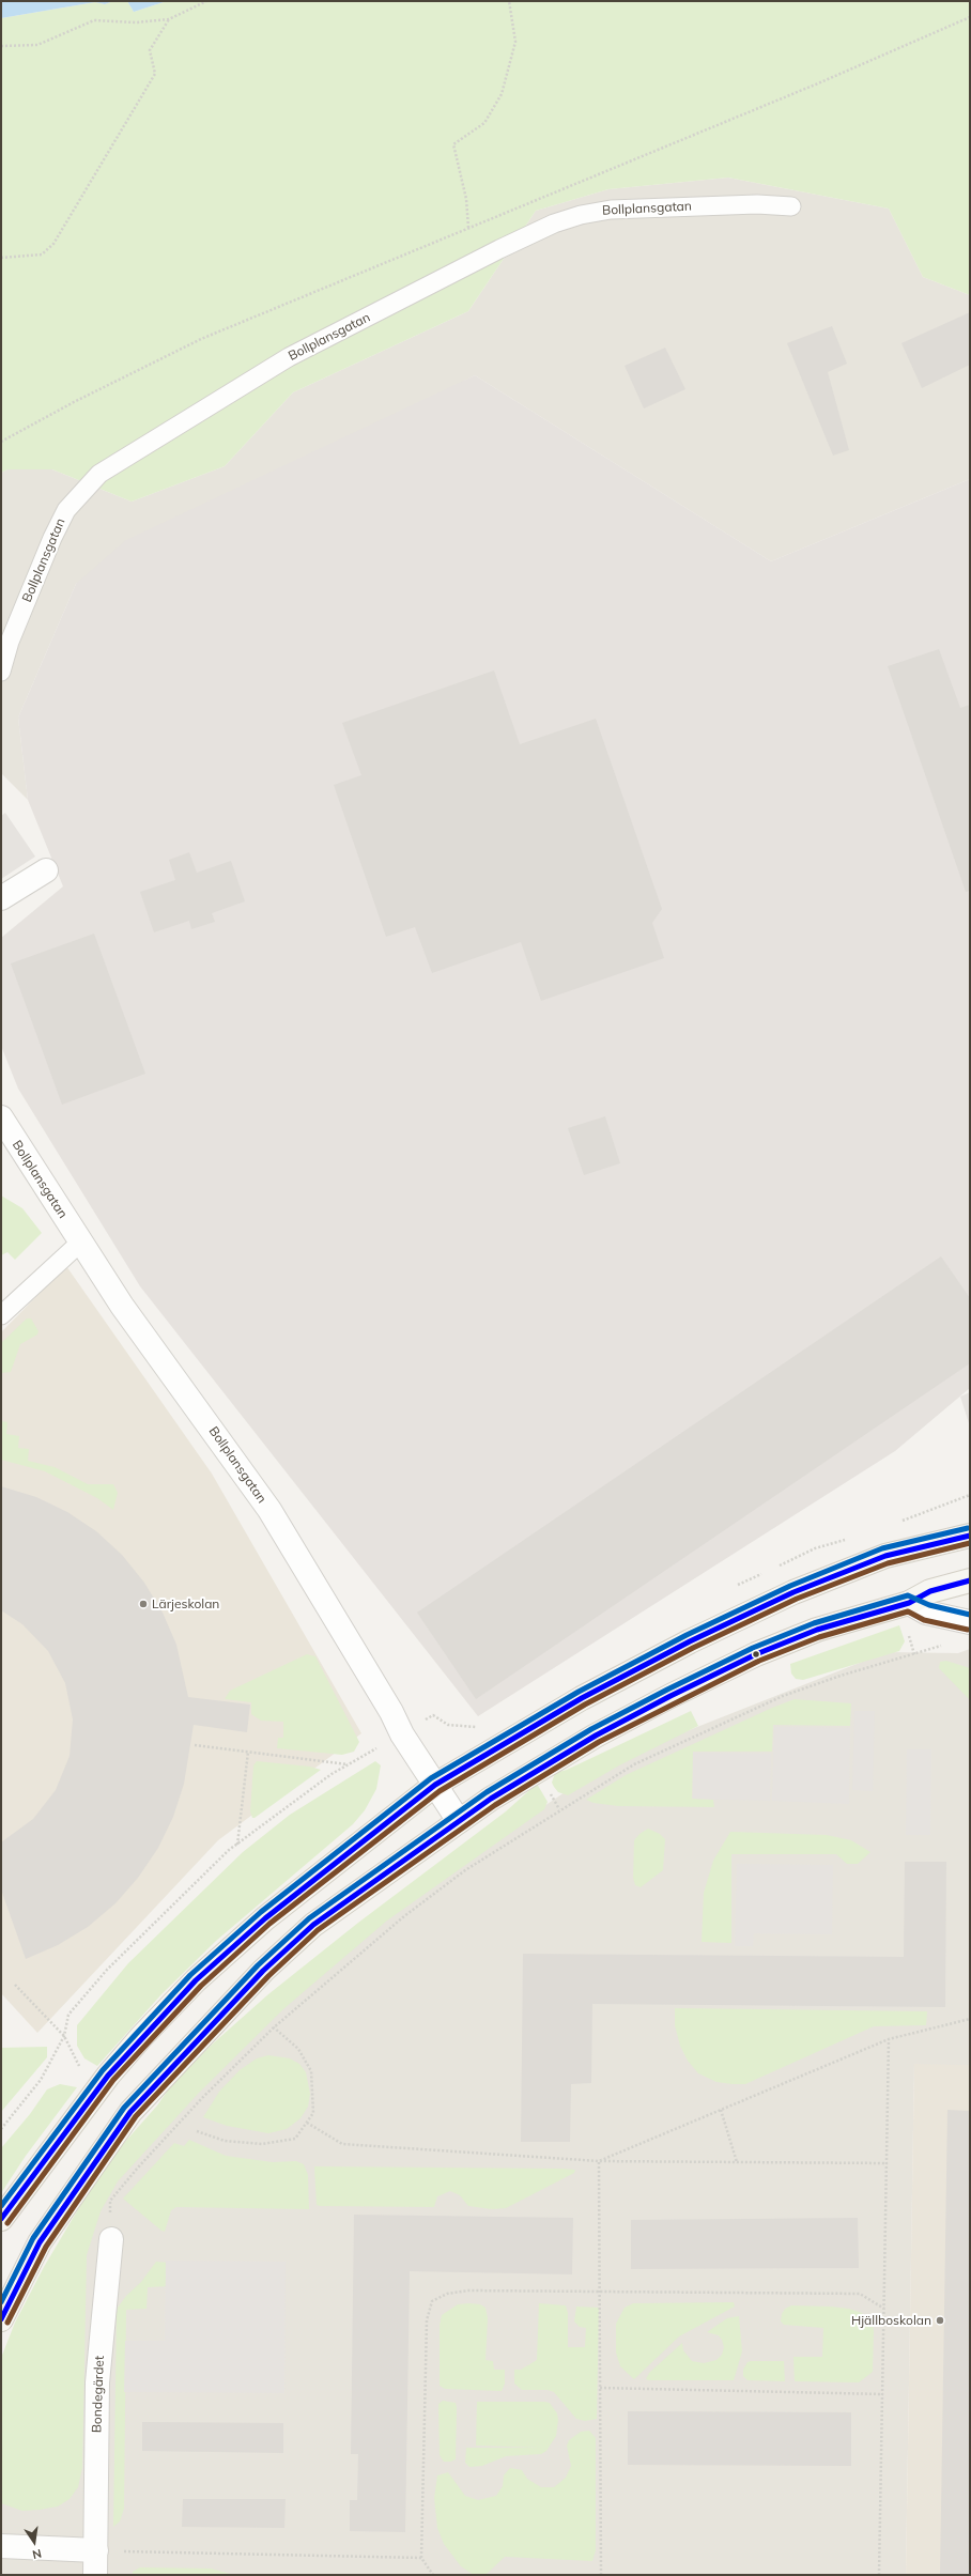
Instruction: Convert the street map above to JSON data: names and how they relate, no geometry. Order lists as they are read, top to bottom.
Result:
{
  "streets": {
    "street": ["Bollplansgatan", "Bondegärdet"]
  },
  "places": ["Lärjeskolan", "Hjällboskolan"],
  "north": "bottom"
}
